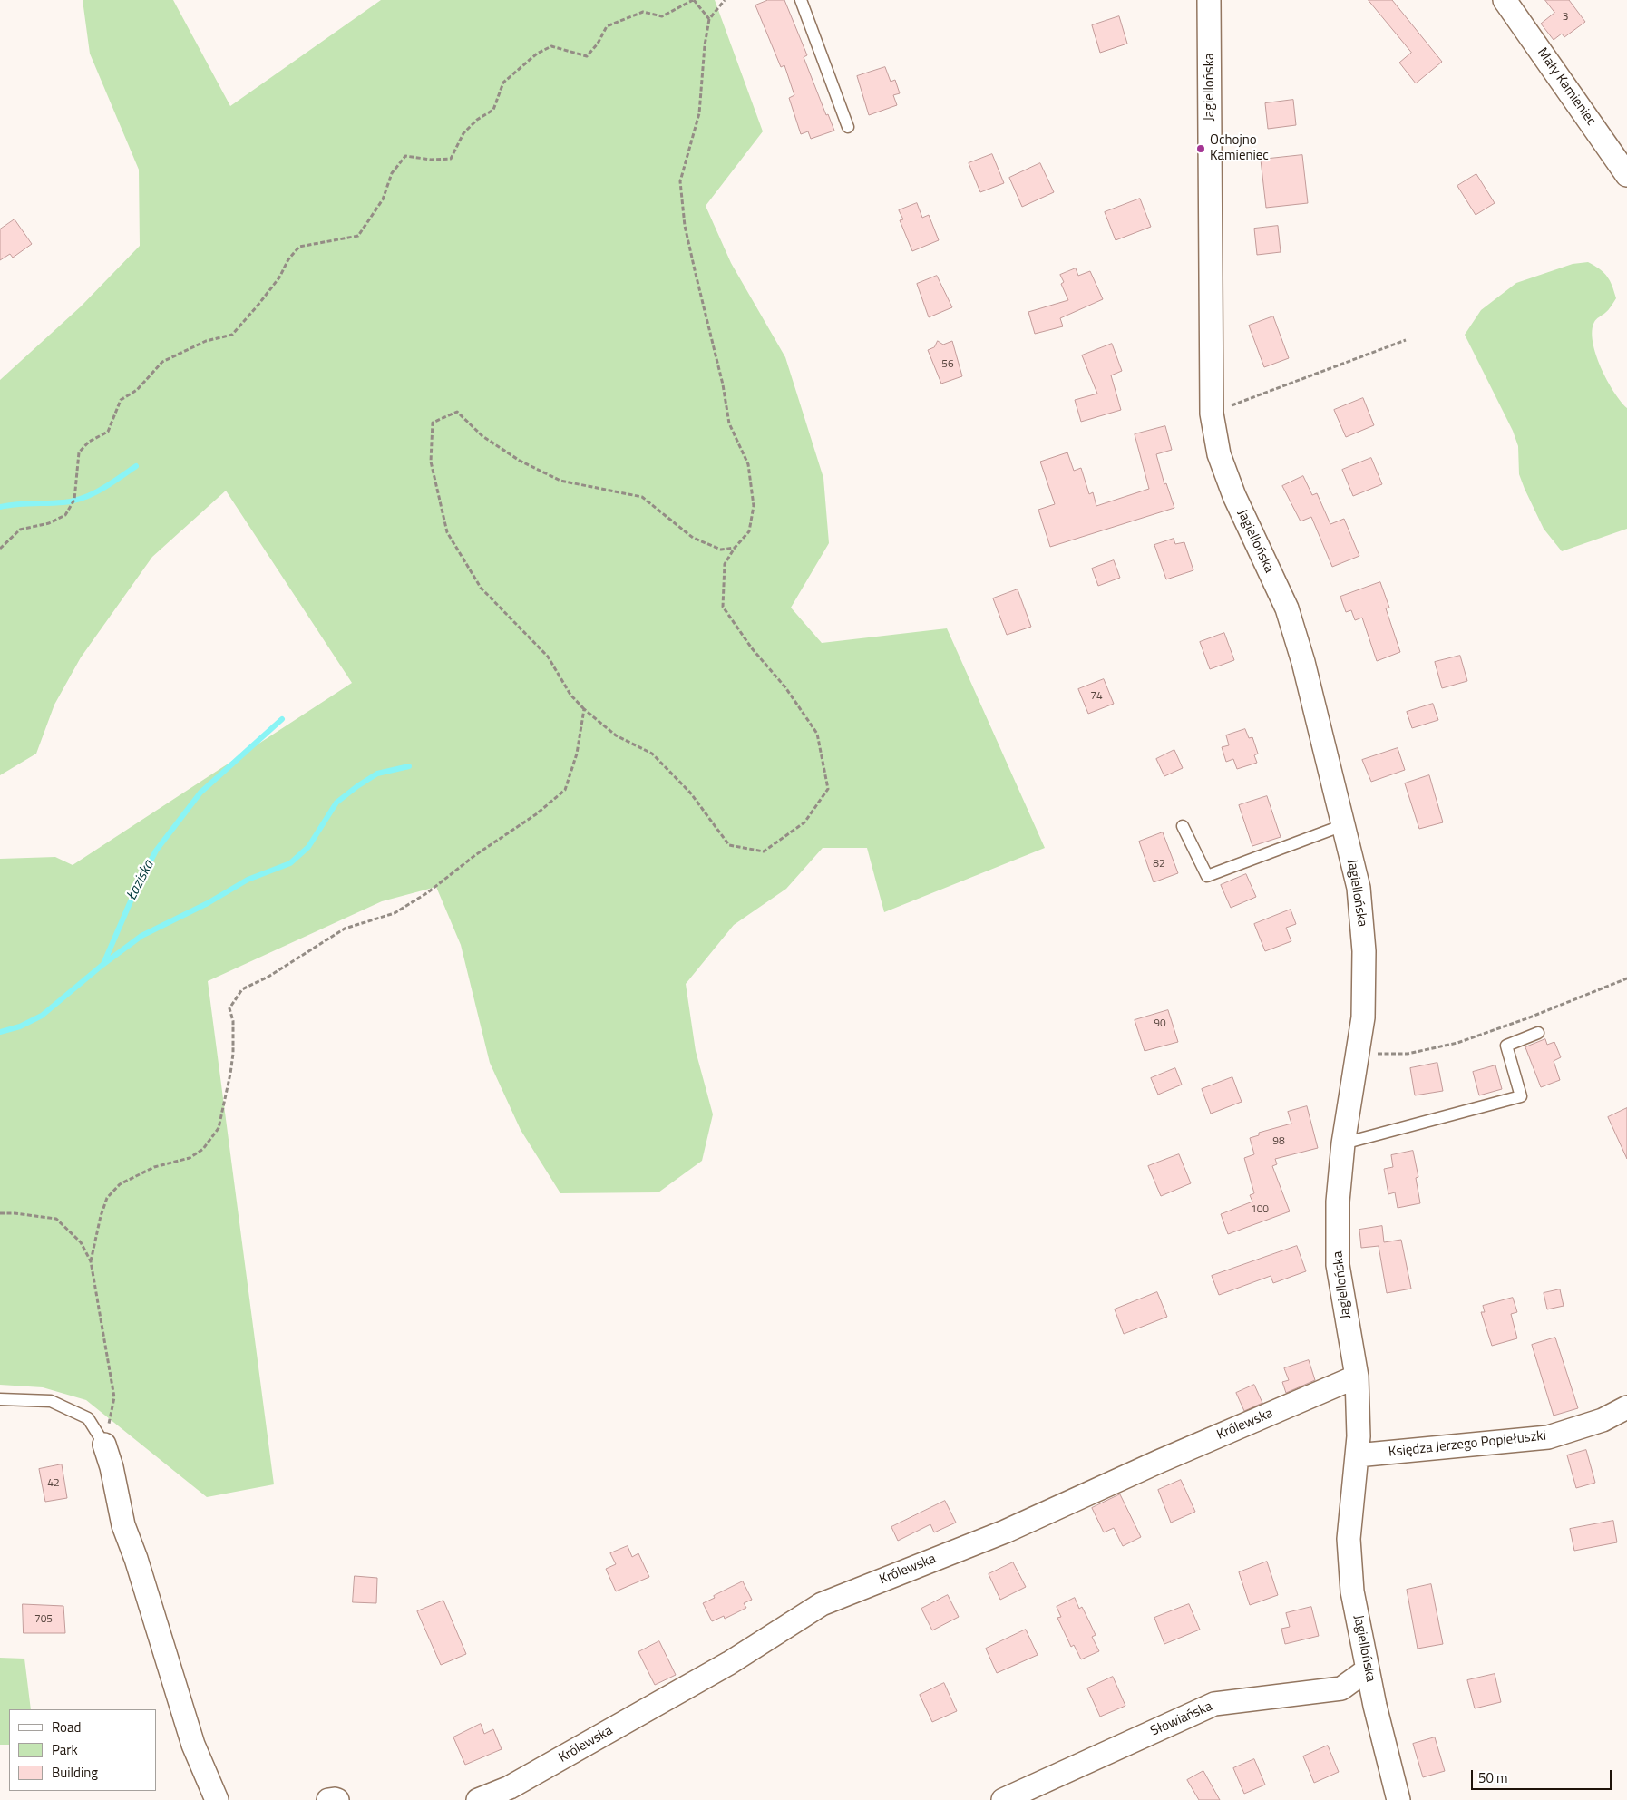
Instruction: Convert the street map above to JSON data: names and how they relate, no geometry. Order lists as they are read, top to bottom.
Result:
{
  "streets": {
    "street": [
      "Jagiellońska",
      "Mały Kamieniec",
      "Królewska",
      "Księdza Jerzego Popiełuszki",
      "Słowiańska"
    ]
  },
  "crossings": [
    ["Jagiellońska", "Królewska"],
    ["Jagiellońska", "Księdza Jerzego Popiełuszki"],
    ["Jagiellońska", "Słowiańska"]
  ],
  "water": ["Łaziska"],
  "places": ["Ochojno Kamieniec"],
  "house_numbers": [
    "3",
    "56",
    "74",
    "82",
    "90",
    "98",
    "100",
    "42",
    "705"
  ],
  "legend": ["Road", "Park", "Building"],
  "scale_bar": "50 m"
}
